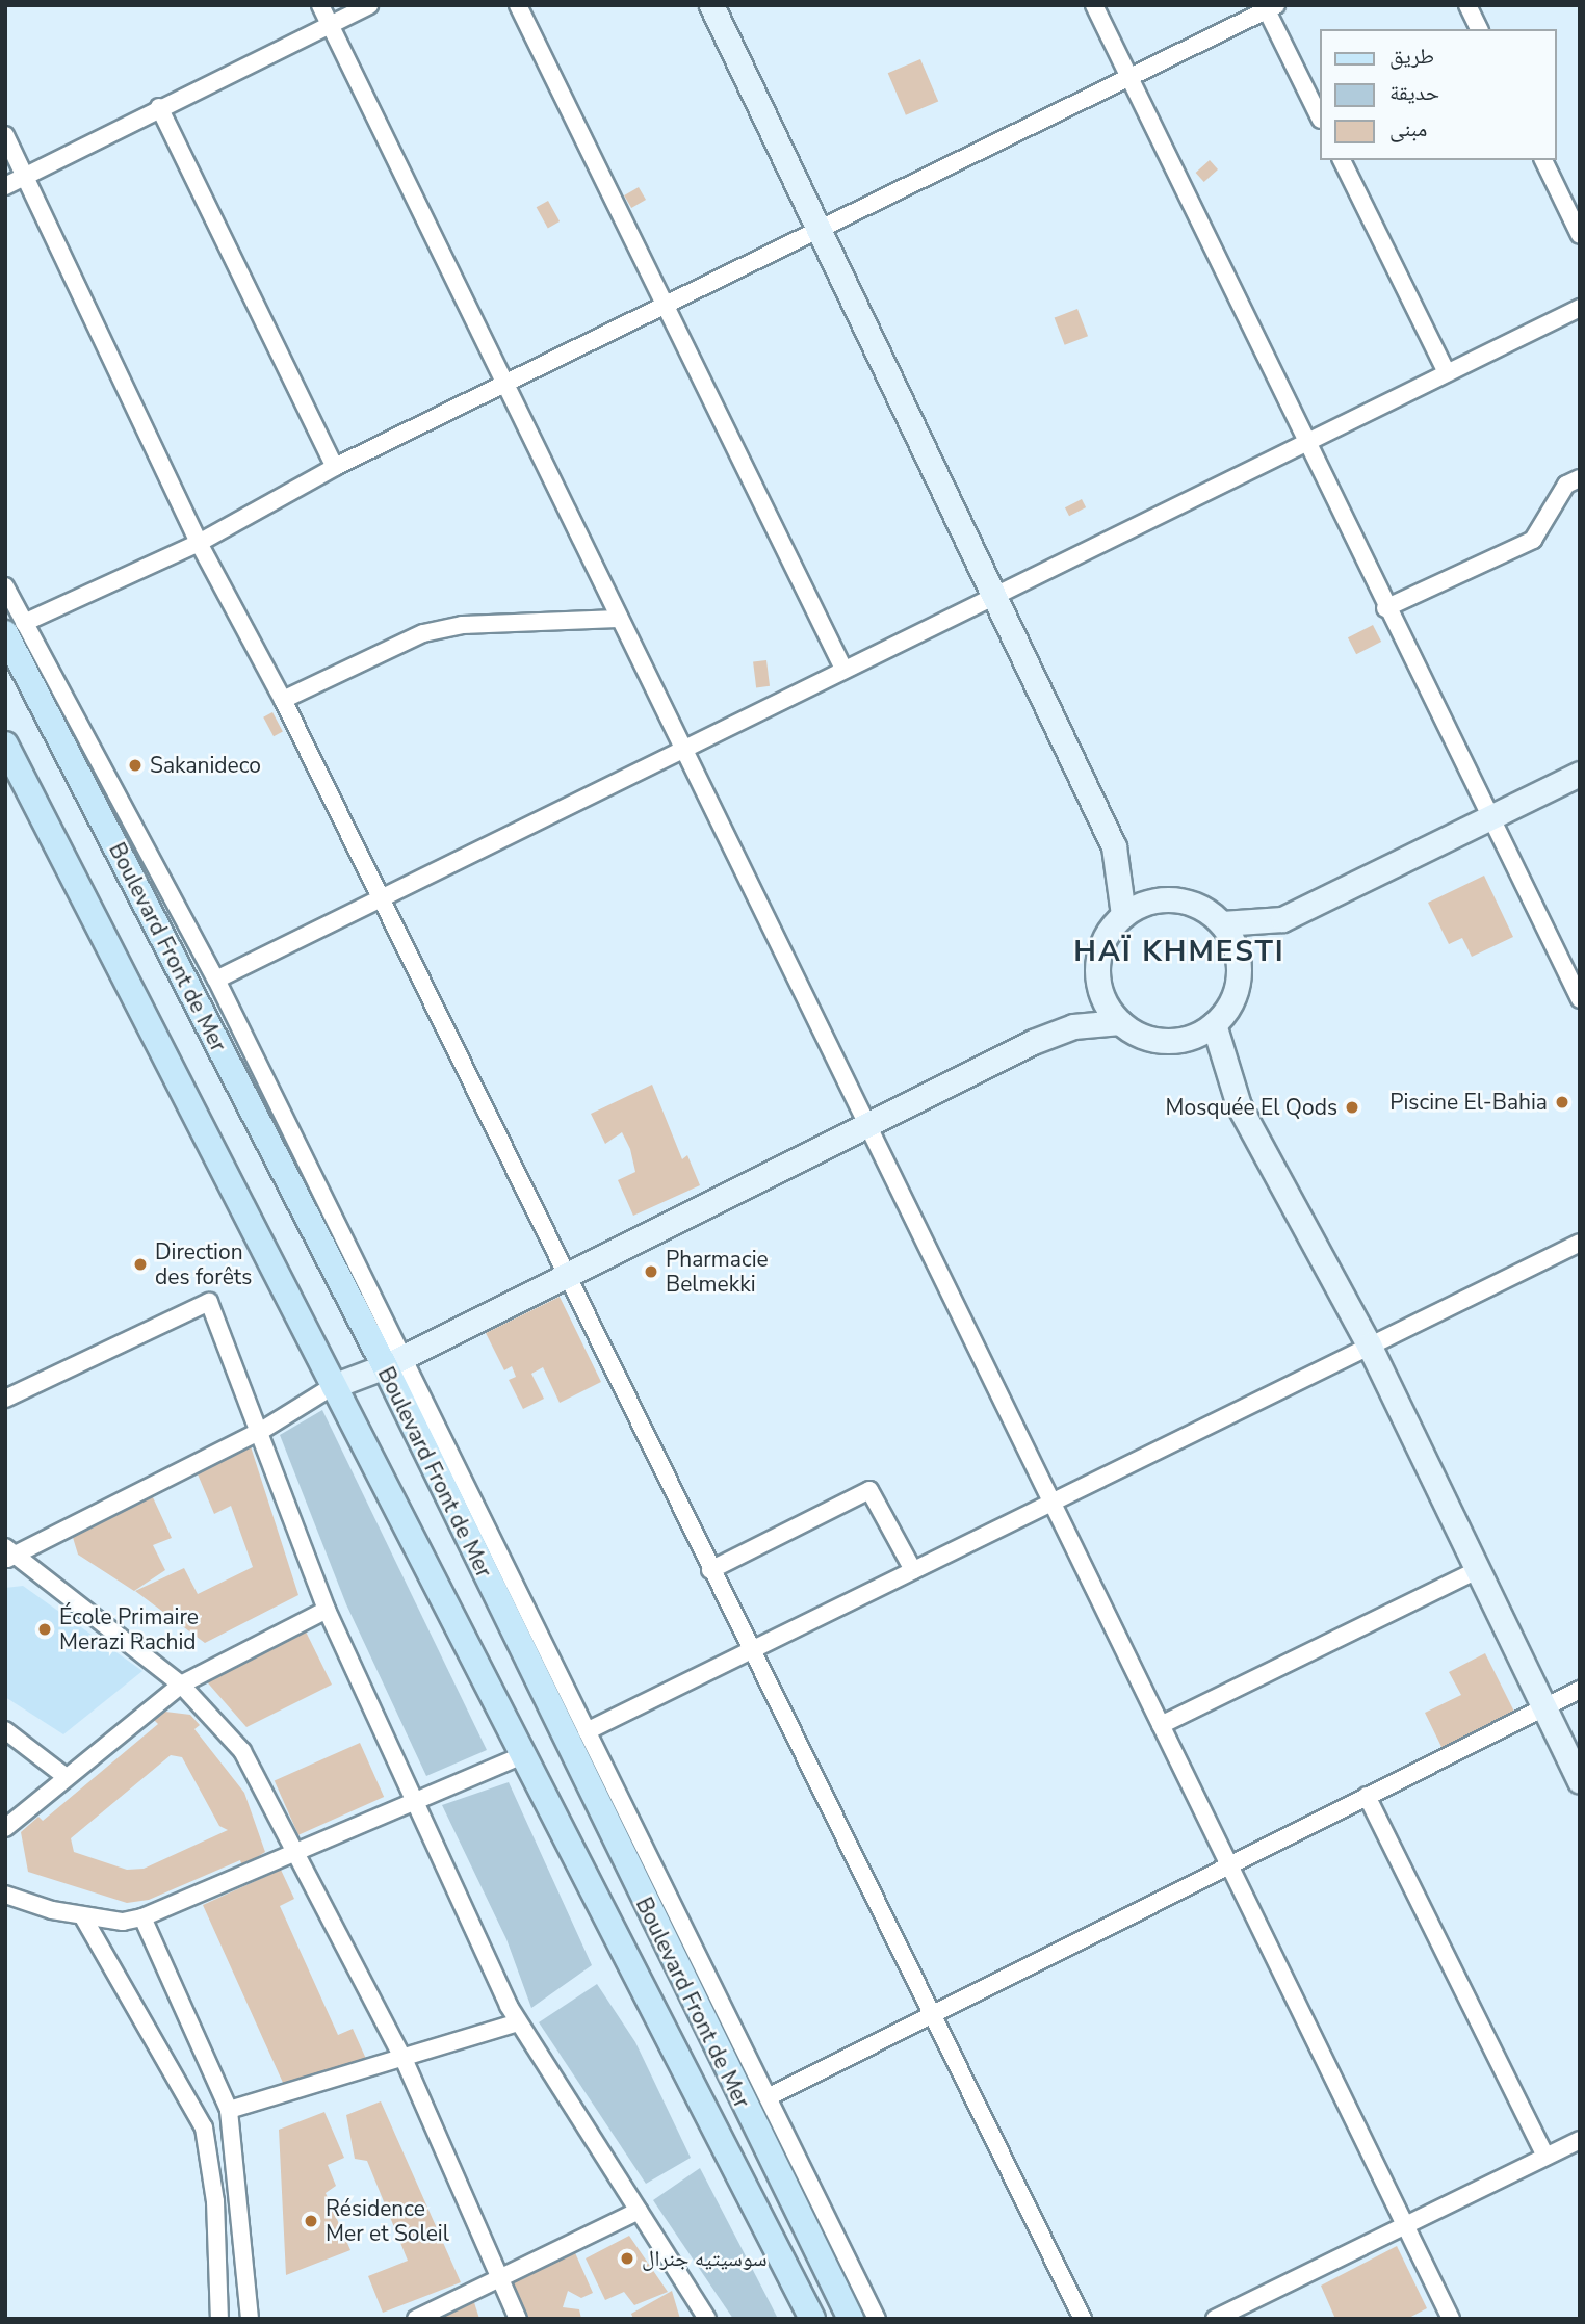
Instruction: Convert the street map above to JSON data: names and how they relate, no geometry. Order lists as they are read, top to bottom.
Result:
{
  "streets": {
    "main road": ["Boulevard Front de Mer"]
  },
  "districts": ["HAÏ KHMESTI"],
  "places": [
    "Sakanideco",
    "Piscine El-Bahia",
    "Mosquée El Qods",
    "Direction des forêts",
    "Pharmacie Belmekki",
    "École Primaire Merazi Rachid",
    "Résidence Mer et Soleil",
    "سوسيتيه جنرال"
  ],
  "legend": ["طريق", "حديقة", "مبنى"]
}
